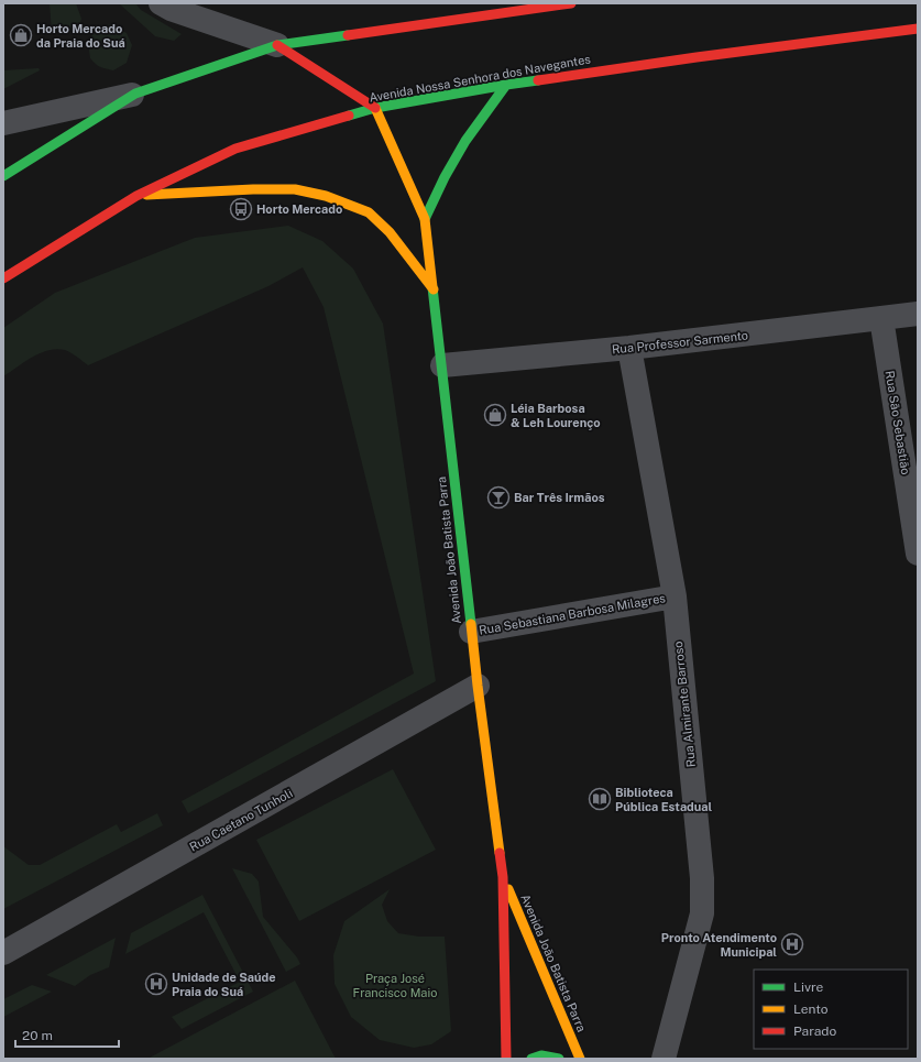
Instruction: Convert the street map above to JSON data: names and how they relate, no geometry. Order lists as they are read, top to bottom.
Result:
{
  "streets": {
    "main road": ["Avenida Nossa Senhora dos Navegantes", "Avenida João Batista Parra"],
    "street": [
      "Rua Professor Sarmento",
      "Rua São Sebastião",
      "Rua Sebastiana Barbosa Milagres",
      "Rua Almirante Barroso",
      "Rua Caetano Tunholi"
    ]
  },
  "crossings": [
    ["Avenida Nossa Senhora dos Navegantes", "Avenida João Batista Parra"],
    ["Rua Professor Sarmento", "Rua São Sebastião"],
    ["Rua Professor Sarmento", "Avenida João Batista Parra"],
    ["Rua Professor Sarmento", "Rua Almirante Barroso"],
    ["Avenida João Batista Parra", "Rua Sebastiana Barbosa Milagres"],
    ["Avenida João Batista Parra", "Rua Caetano Tunholi"],
    ["Rua Sebastiana Barbosa Milagres", "Rua Almirante Barroso"]
  ],
  "parks": ["Praça José Francisco Maio"],
  "places": {
    "shop": ["Horto Mercado da Praia do Suá", "Léia Barbosa & Leh Lourenço"],
    "bus stop": ["Horto Mercado"],
    "bar": ["Bar Três Irmãos"],
    "library": ["Biblioteca Pública Estadual"],
    "hospital": ["Pronto Atendimento Municipal", "Unidade de Saúde Praia do Suá"]
  },
  "legend": ["Livre", "Lento", "Parado"],
  "scale_bar": "20 m"
}
